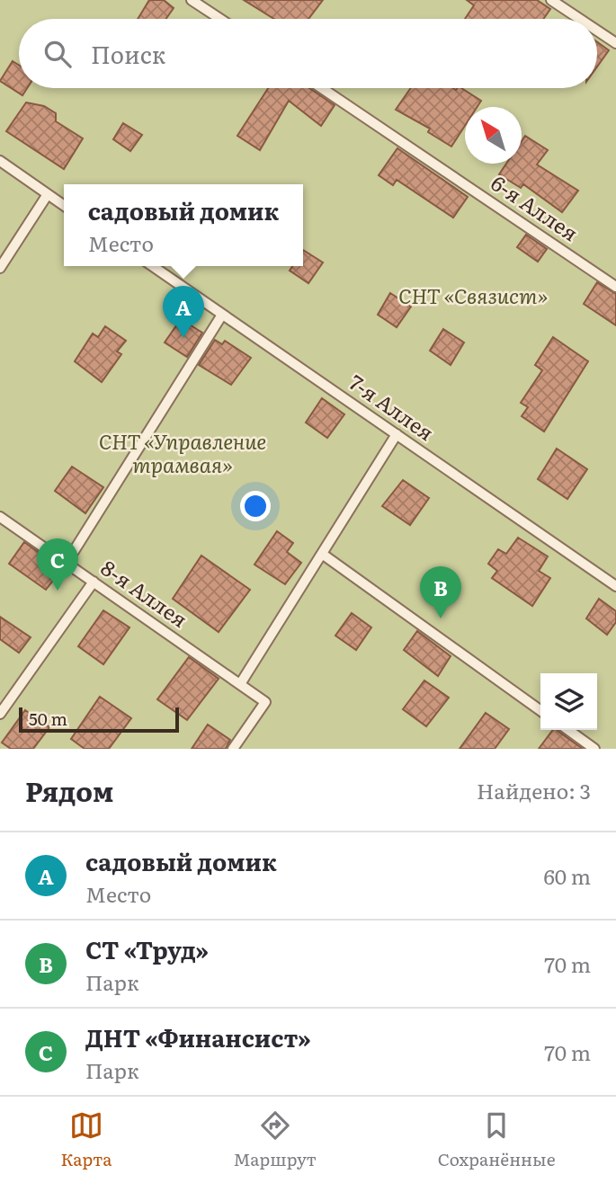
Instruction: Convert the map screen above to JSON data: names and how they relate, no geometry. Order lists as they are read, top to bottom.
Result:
{
  "streets": {
    "lane": ["6-я Аллея", "7-я Аллея", "8-я Аллея"]
  },
  "parks": ["СНТ «Связист»", "СНТ «Управление трамвая»"],
  "scale_bar": "50 m",
  "north": "top left",
  "page": {
    "search": "Поиск",
    "popup": ["садовый домик", "Место"],
    "pins": ["A", "C", "B"],
    "scale": "50 m",
    "heading": ["Рядом", "Найдено: 3"],
    "list": [
      {
        "mark": "A",
        "name": "садовый домик",
        "note": "Место",
        "value": "60 m"
      },
      {
        "mark": "B",
        "name": "СТ «Труд»",
        "note": "Парк",
        "value": "70 m"
      },
      {
        "mark": "C",
        "name": "ДНТ «Финансист»",
        "note": "Парк",
        "value": "70 m"
      }
    ],
    "nav": ["Карта", "Маршрут", "Сохранённые"]
  }
}
